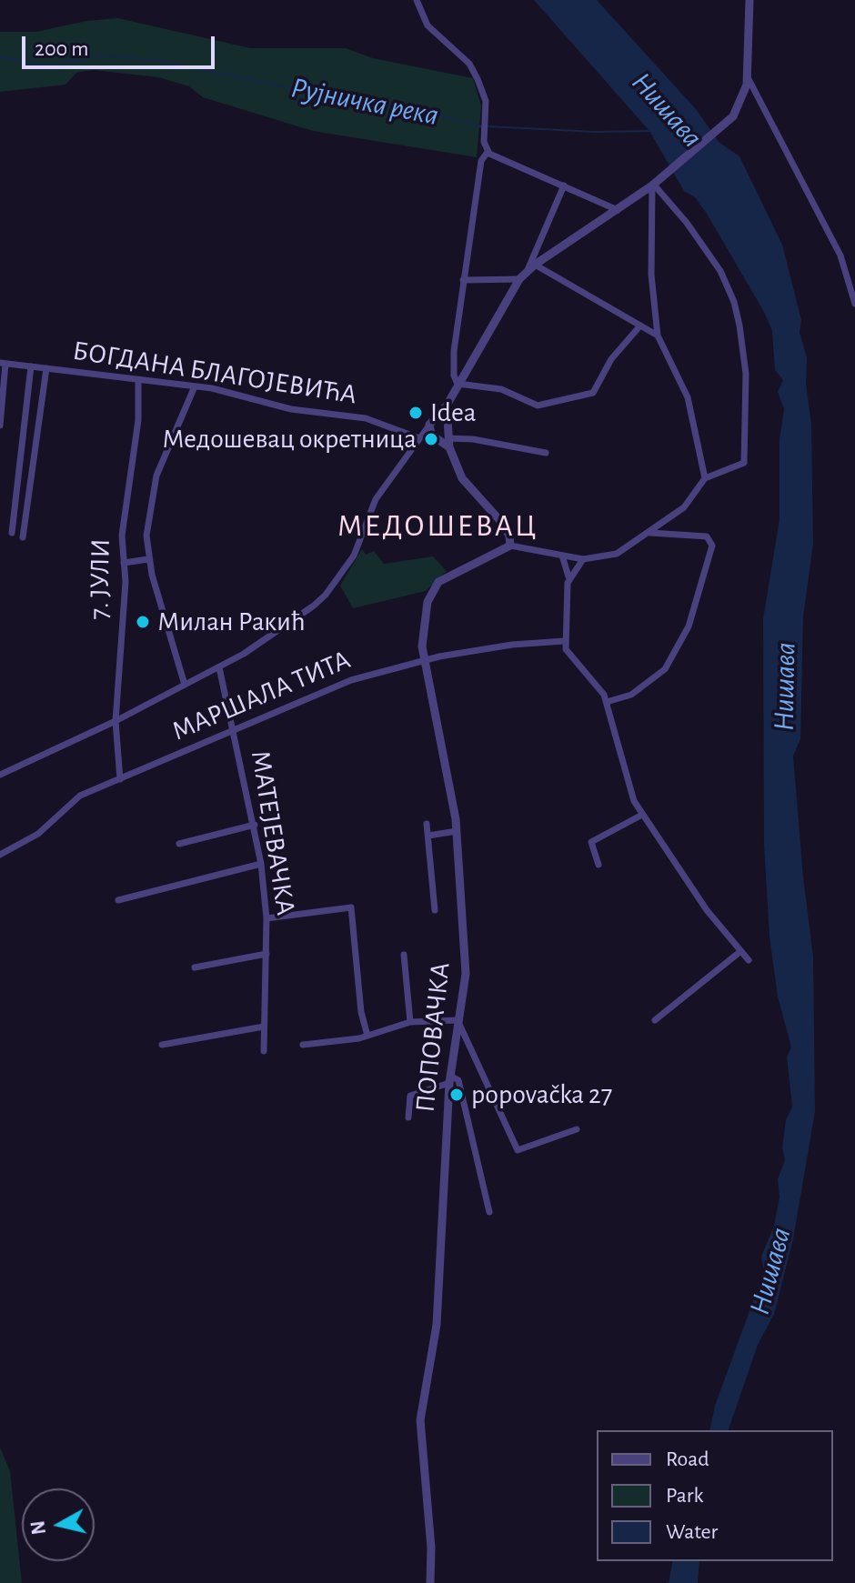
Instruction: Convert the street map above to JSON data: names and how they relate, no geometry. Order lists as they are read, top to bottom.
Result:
{
  "streets": {
    "street": [
      "БОГДАНА БЛАГОЈЕВИЋА",
      "7. ЈУЛИ",
      "МАРШАЛА ТИТА",
      "МАТЕЈЕВАЧКА",
      "ПОПОВАЧКА"
    ]
  },
  "crossings": [
    ["БОГДАНА БЛАГОЈЕВИЋА", "7. ЈУЛИ"],
    ["7. ЈУЛИ", "МАРШАЛА ТИТА"],
    ["МАРШАЛА ТИТА", "МАТЕЈЕВАЧКА"],
    ["МАРШАЛА ТИТА", "ПОПОВАЧКА"]
  ],
  "districts": ["МЕДОШЕВАЦ"],
  "water": ["Рујничка река", "Нишава"],
  "places": [
    "Idea",
    "Медошевац окретница",
    "Милан Ракић",
    "popovačka 27"
  ],
  "legend": ["Road", "Park", "Water"],
  "scale_bar": "200 m",
  "north": "left"
}
